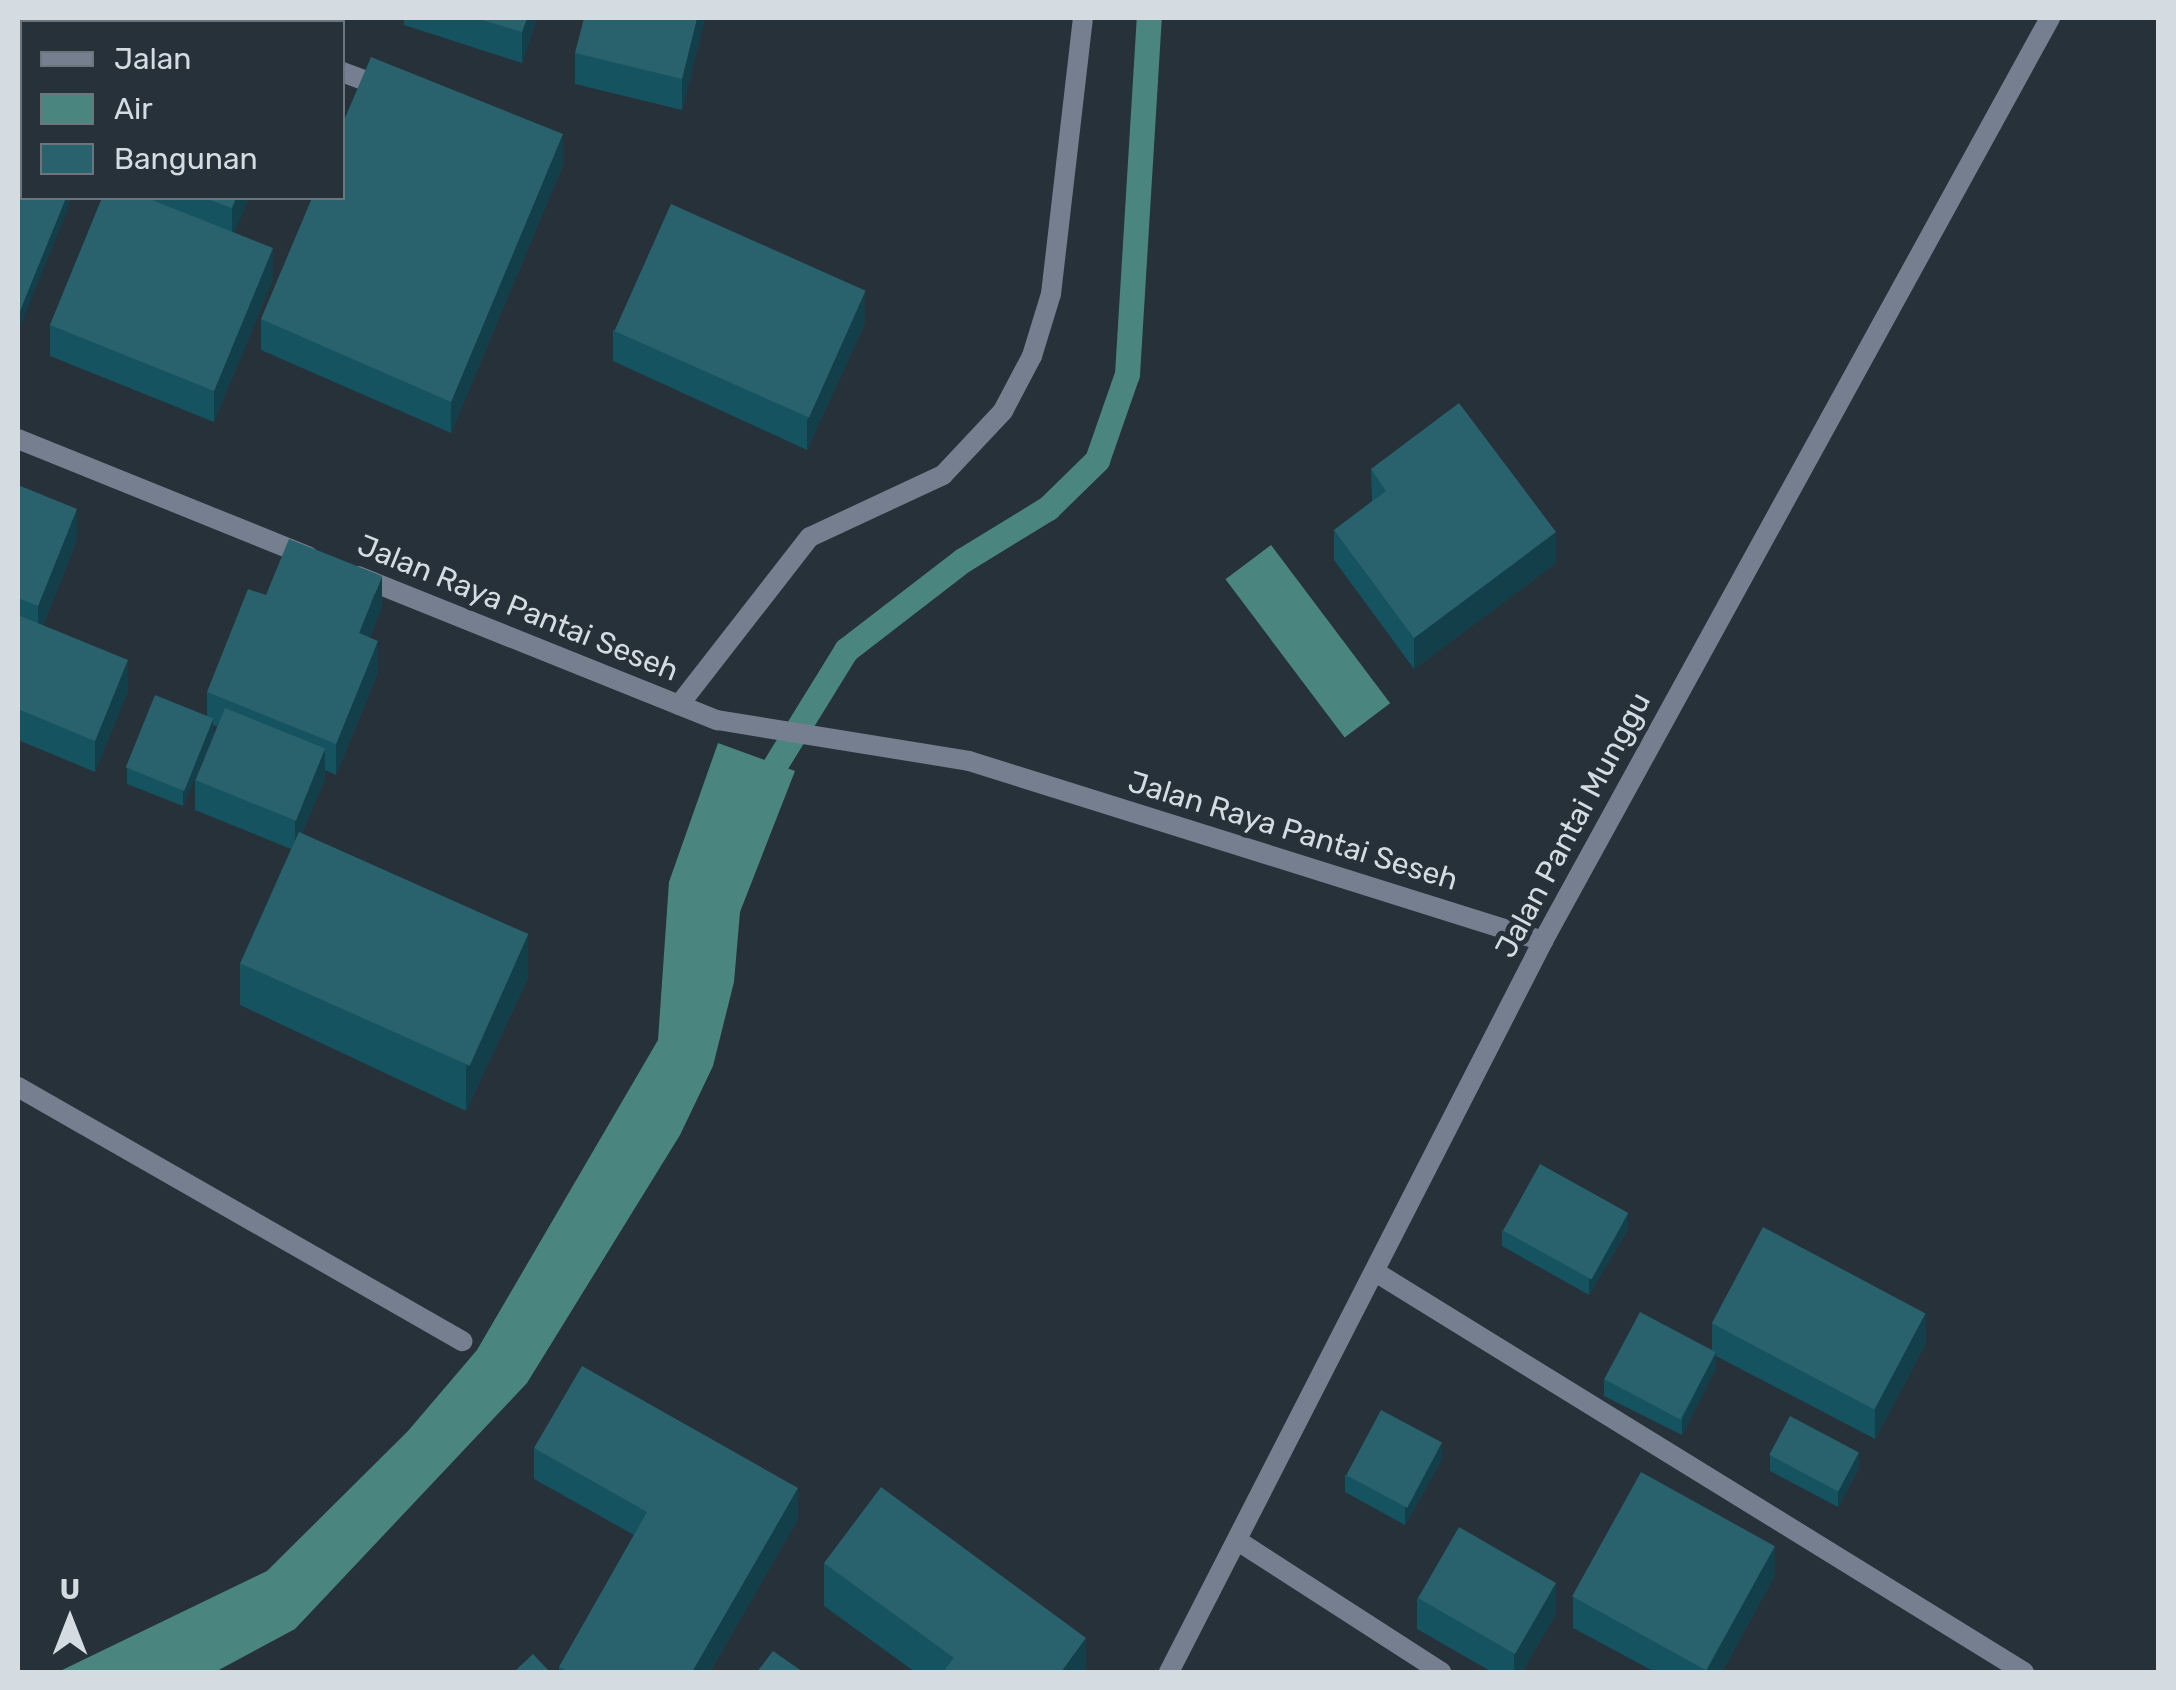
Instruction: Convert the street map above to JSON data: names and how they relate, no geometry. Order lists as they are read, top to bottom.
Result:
{
  "streets": {
    "street": ["Jalan Raya Pantai Seseh", "Jalan Pantai Munggu"]
  },
  "crossings": [
    ["Jalan Raya Pantai Seseh", "Jalan Pantai Munggu"]
  ],
  "legend": ["Jalan", "Air", "Bangunan"],
  "north": "top"
}
